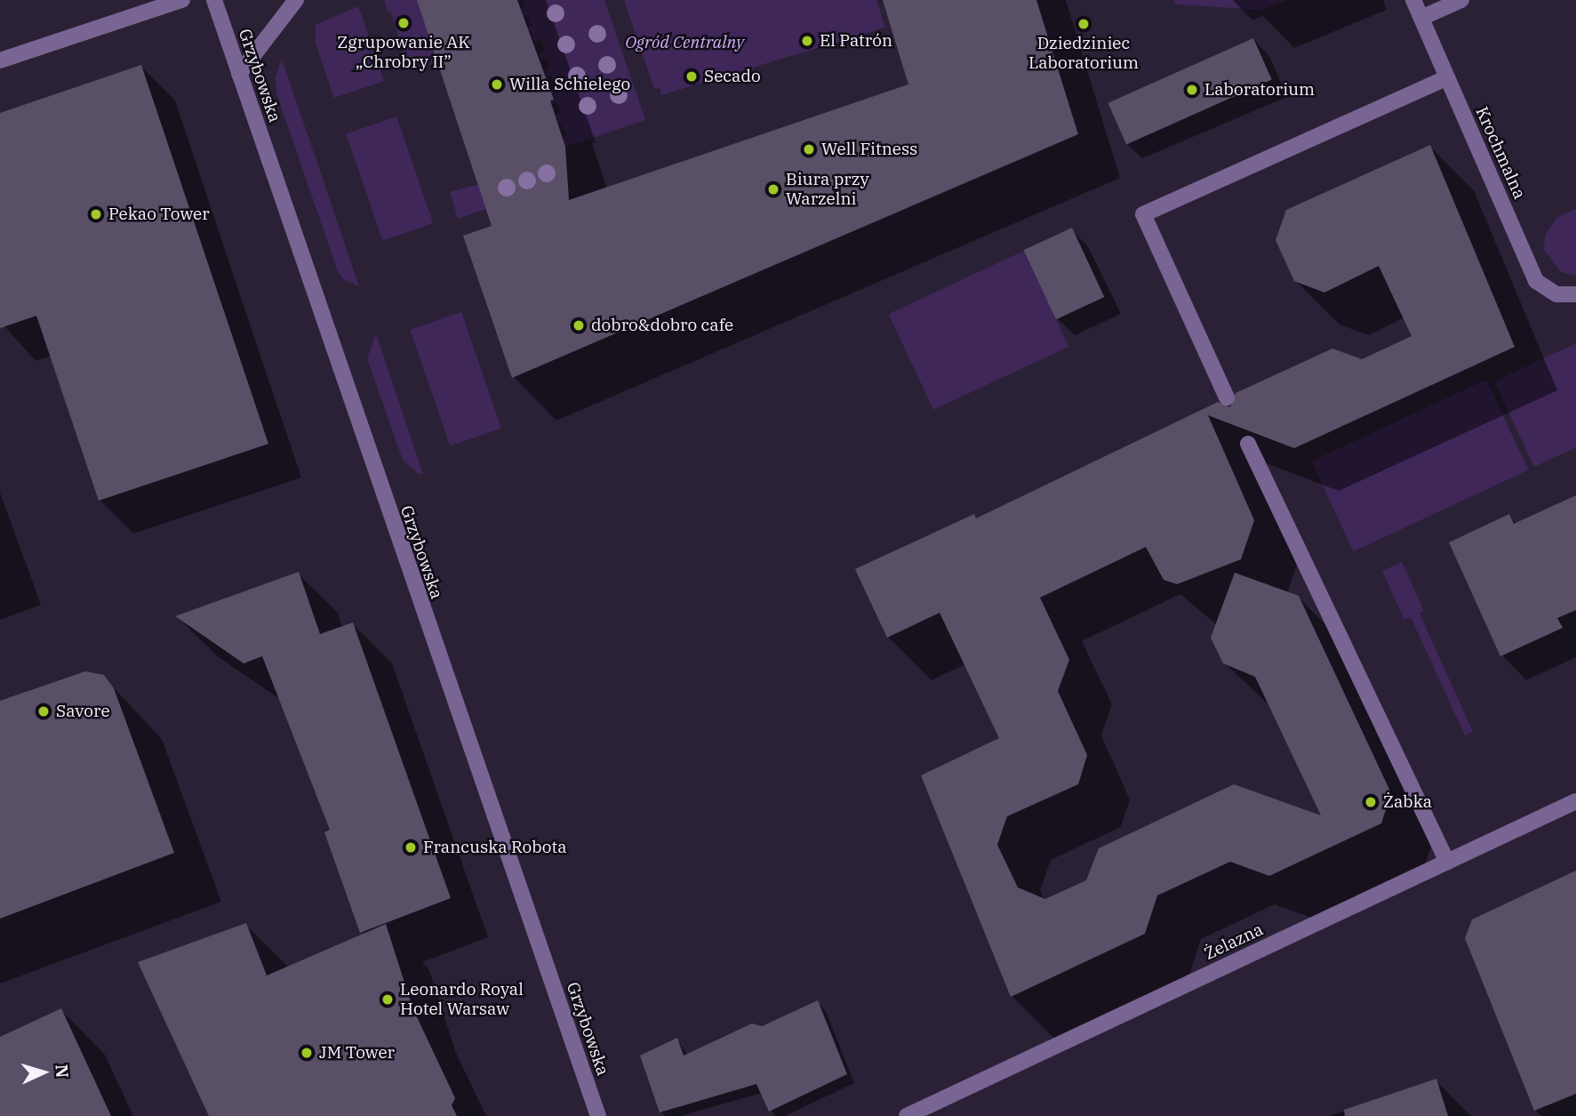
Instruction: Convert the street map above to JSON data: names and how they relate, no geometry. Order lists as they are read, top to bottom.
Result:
{
  "streets": {
    "street": ["Grzybowska", "Krochmalna", "Żelazna"]
  },
  "parks": ["Ogród Centralny"],
  "places": [
    "Zgrupowanie AK „Chrobry II”",
    "Dziedziniec Laboratorium",
    "El Patrón",
    "Secado",
    "Willa Schielego",
    "Laboratorium",
    "Well Fitness",
    "Biura przy Warzelni",
    "Pekao Tower",
    "dobro&dobro cafe",
    "Savore",
    "Żabka",
    "Francuska Robota",
    "Leonardo Royal Hotel Warsaw",
    "JM Tower"
  ],
  "north": "right"
}
